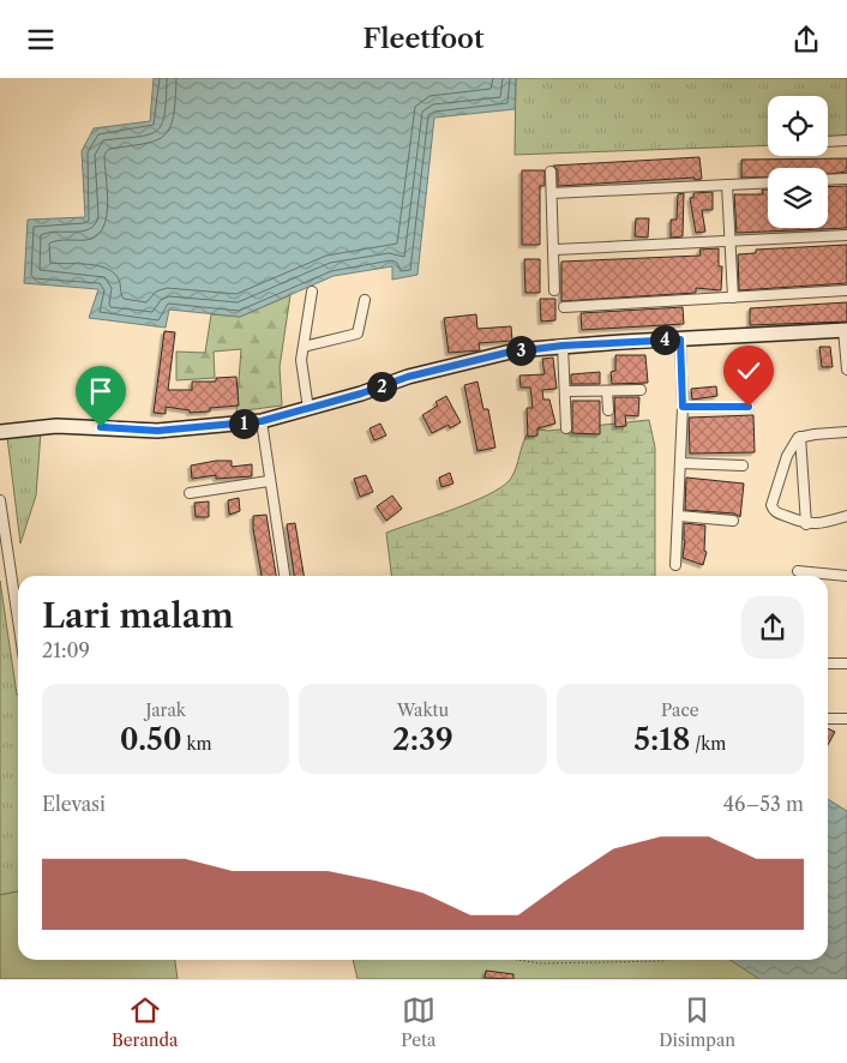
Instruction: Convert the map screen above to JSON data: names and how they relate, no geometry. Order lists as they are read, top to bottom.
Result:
{
  "page": {
    "header": "Fleetfoot",
    "pins": [
      "4",
      "3",
      "2",
      "1"
    ],
    "heading": ["Lari malam", "21:09"],
    "stats": [
      ["Jarak", "0.50 km"],
      ["Waktu", "2:39"],
      ["Pace", "5:18 /km"]
    ],
    "chart": ["Elevasi", "46–53 m"],
    "tabs": ["Beranda", "Peta", "Disimpan"]
  }
}
